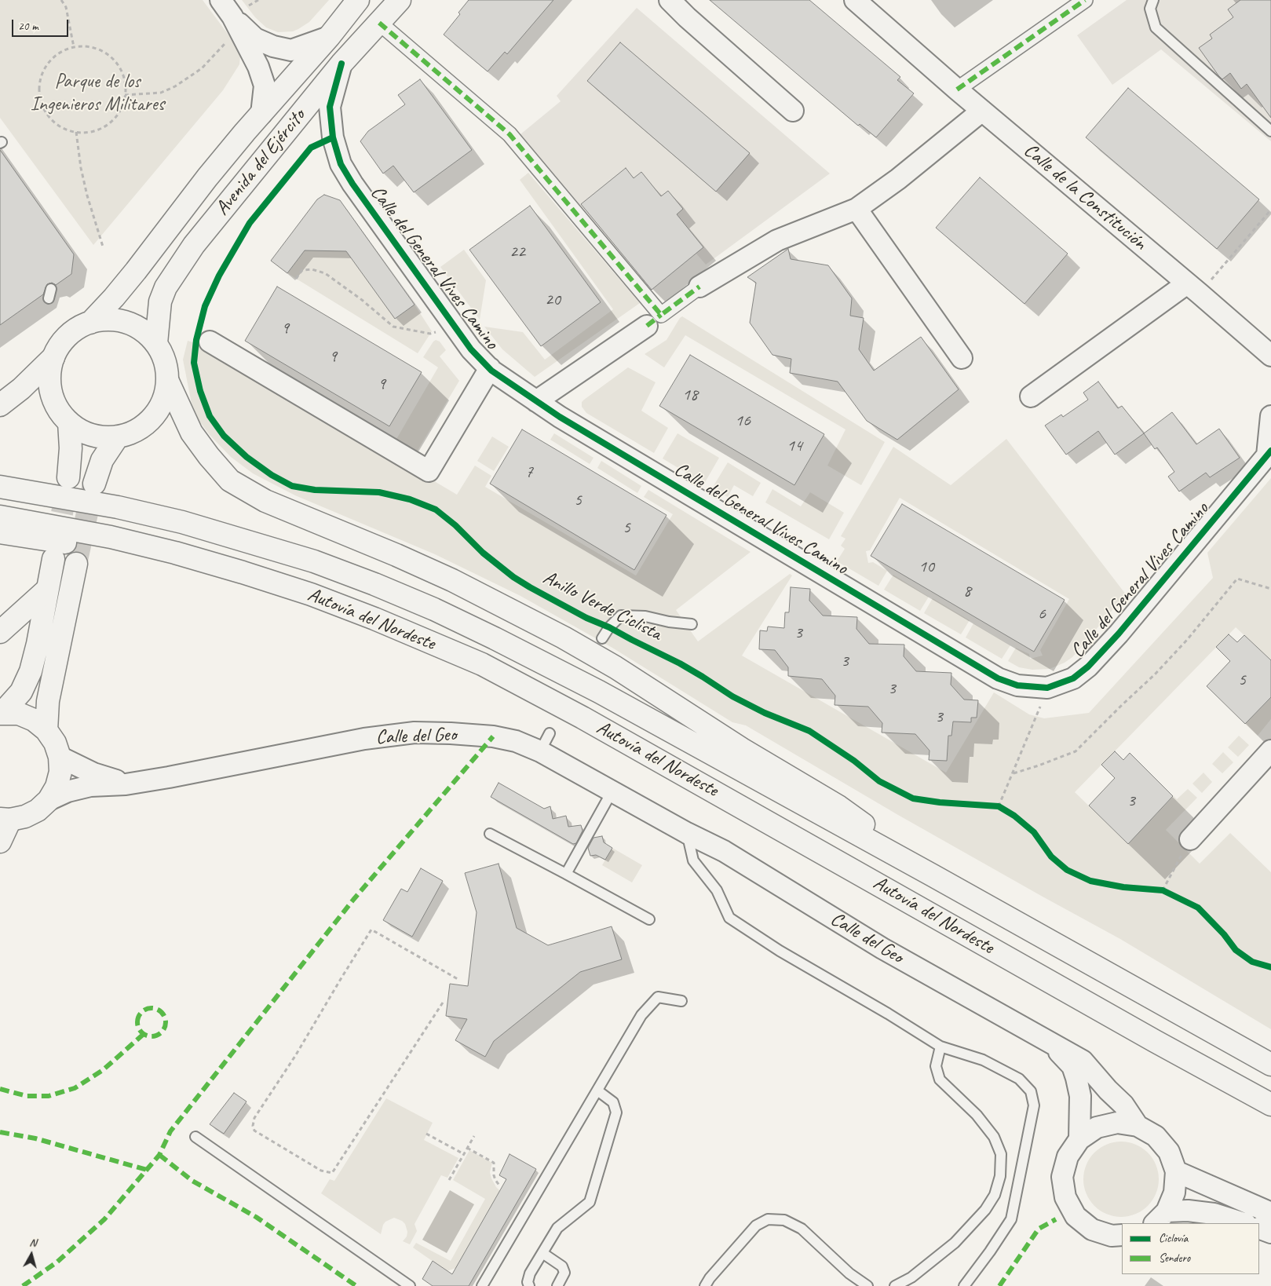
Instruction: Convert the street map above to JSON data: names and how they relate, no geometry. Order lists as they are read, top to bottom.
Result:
{
  "streets": {
    "main road": ["Avenida del Ejército", "Autovía del Nordeste"],
    "street": ["Calle de la Constitución", "Calle del General Vives Camino", "Calle del Geo"],
    "cycle path": ["Anillo Verde Ciclista"]
  },
  "crossings": [
    ["Avenida del Ejército", "Calle del General Vives Camino"]
  ],
  "parks": ["Parque de los Ingenieros Militares"],
  "house_numbers": [
    "22",
    "20",
    "9",
    "9",
    "9",
    "18",
    "16",
    "14",
    "7",
    "5",
    "5",
    "10",
    "8",
    "6",
    "3",
    "3",
    "5",
    "3",
    "3",
    "3"
  ],
  "legend": ["Ciclovía", "Sendero"],
  "scale_bar": "20 m",
  "north": "top"
}
